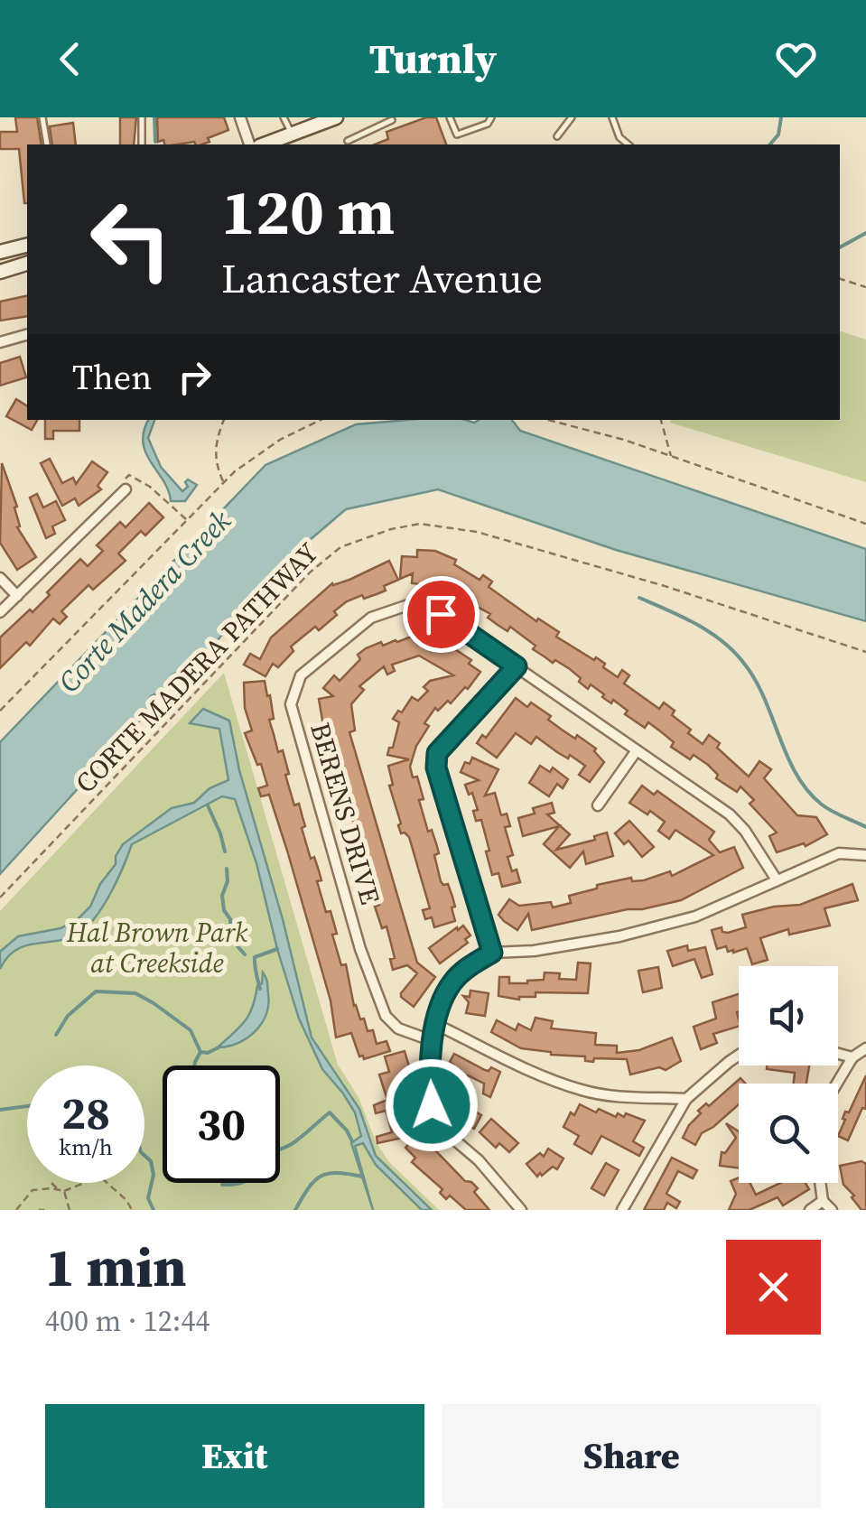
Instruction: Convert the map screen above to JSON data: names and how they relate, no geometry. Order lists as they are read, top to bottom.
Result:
{
  "streets": {
    "street": ["BERENS DRIVE"],
    "path": ["CORTE MADERA PATHWAY"]
  },
  "water": ["Corte Madera Creek"],
  "parks": ["Hal Brown Park at Creekside"],
  "page": {
    "header": "Turnly",
    "turn": ["120 m", "Lancaster Avenue"],
    "then": "Then",
    "speed": "28 km/h",
    "limit": "30",
    "heading": ["1 min", "400 m · 12:44"],
    "buttons": ["Exit", "Share"]
  }
}
